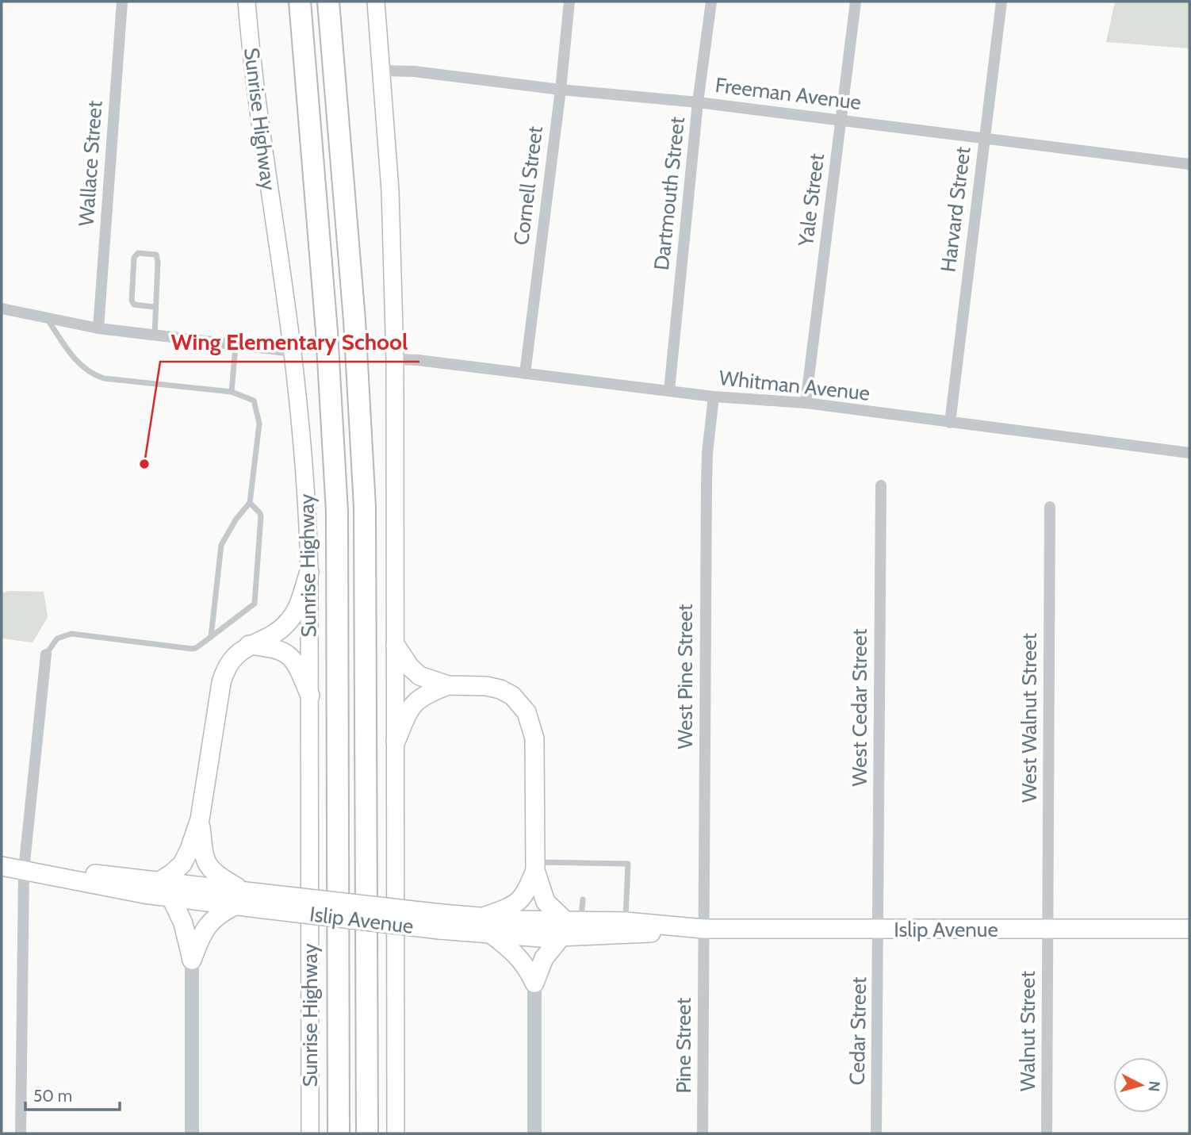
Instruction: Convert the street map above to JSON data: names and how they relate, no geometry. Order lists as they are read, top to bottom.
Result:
{
  "streets": {
    "highway": ["Sunrise Highway"],
    "main road": ["Islip Avenue"],
    "street": [
      "Freeman Avenue",
      "Wallace Street",
      "Cornell Street",
      "Dartmouth Street",
      "Yale Street",
      "Harvard Street",
      "Whitman Avenue",
      "West Pine Street",
      "West Cedar Street",
      "West Walnut Street",
      "Cedar Street",
      "Walnut Street",
      "Pine Street"
    ]
  },
  "crossings": [
    ["Freeman Avenue", "Cornell Street"],
    ["Freeman Avenue", "Dartmouth Street"],
    ["Freeman Avenue", "Yale Street"],
    ["Freeman Avenue", "Harvard Street"],
    ["Cornell Street", "Whitman Avenue"],
    ["Dartmouth Street", "Whitman Avenue"],
    ["Yale Street", "Whitman Avenue"],
    ["Harvard Street", "Whitman Avenue"],
    ["Whitman Avenue", "West Pine Street"],
    ["West Pine Street", "Islip Avenue"],
    ["West Pine Street", "Pine Street"],
    ["West Cedar Street", "Islip Avenue"],
    ["West Cedar Street", "Cedar Street"],
    ["West Walnut Street", "Islip Avenue"],
    ["West Walnut Street", "Walnut Street"],
    ["Islip Avenue", "Cedar Street"],
    ["Islip Avenue", "Walnut Street"]
  ],
  "places": ["Wing Elementary School"],
  "scale_bar": "50 m",
  "north": "right"
}
